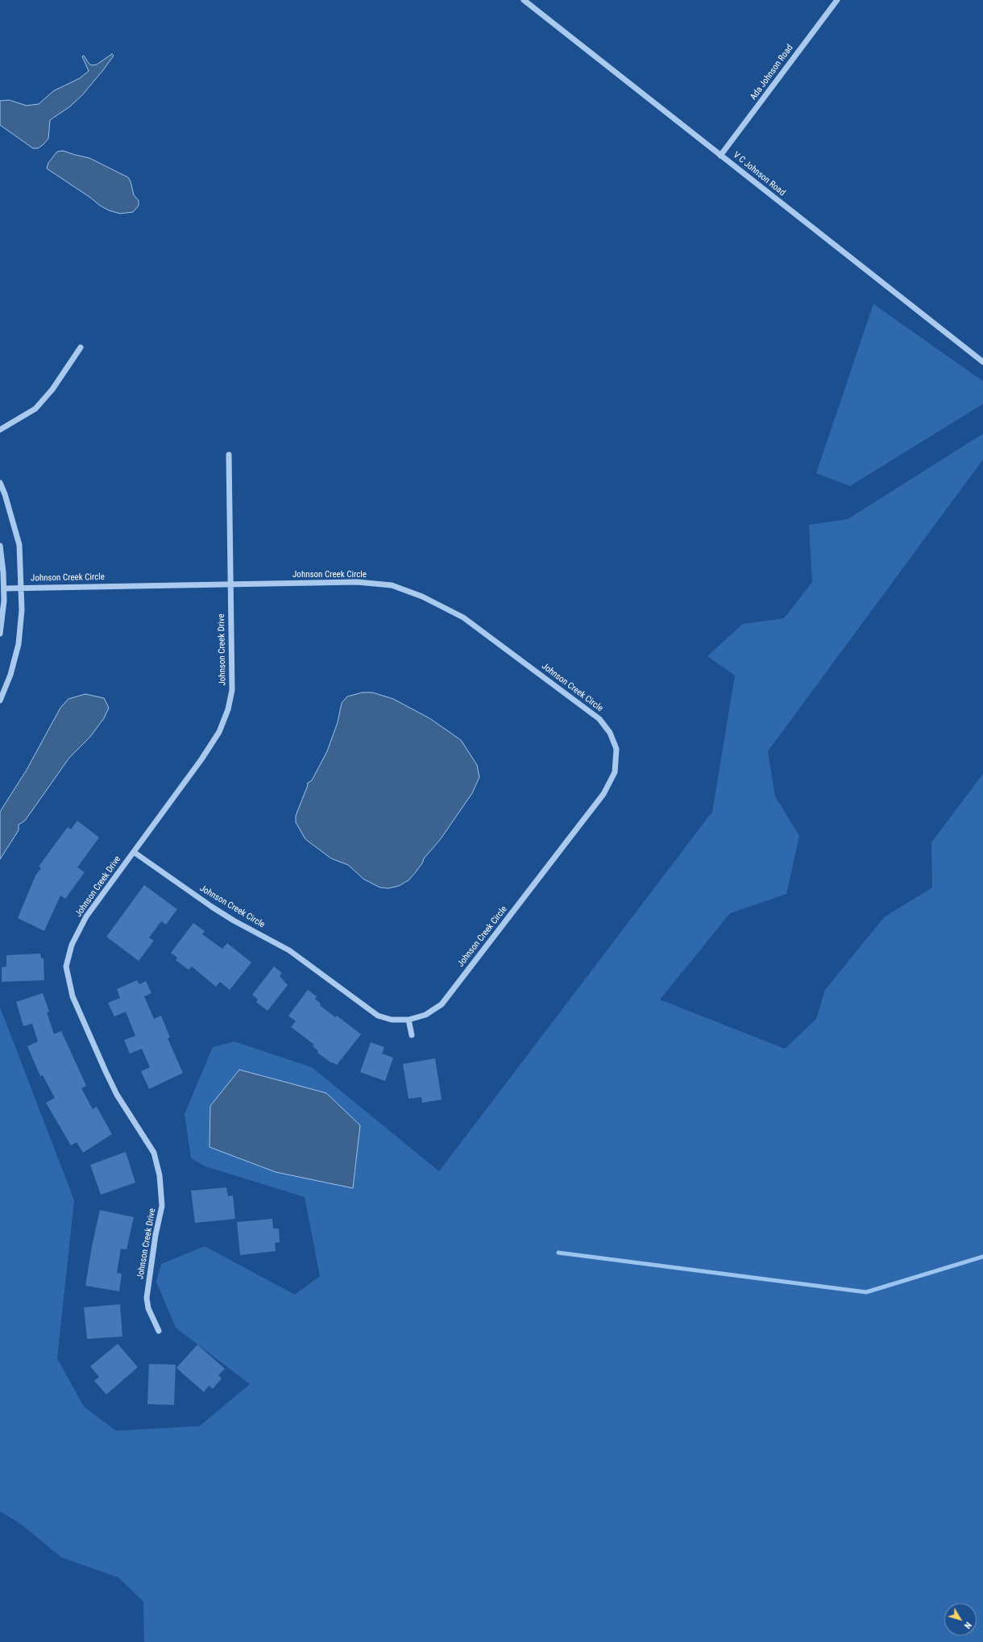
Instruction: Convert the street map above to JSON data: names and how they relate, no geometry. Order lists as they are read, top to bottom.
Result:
{
  "streets": {
    "street": [
      "Ada Johnson Road",
      "V C Johnson Road",
      "Johnson Creek Circle",
      "Johnson Creek Drive"
    ]
  },
  "crossings": [
    ["Ada Johnson Road", "V C Johnson Road"],
    ["Johnson Creek Circle", "Johnson Creek Drive"]
  ],
  "north": "bottom right"
}
